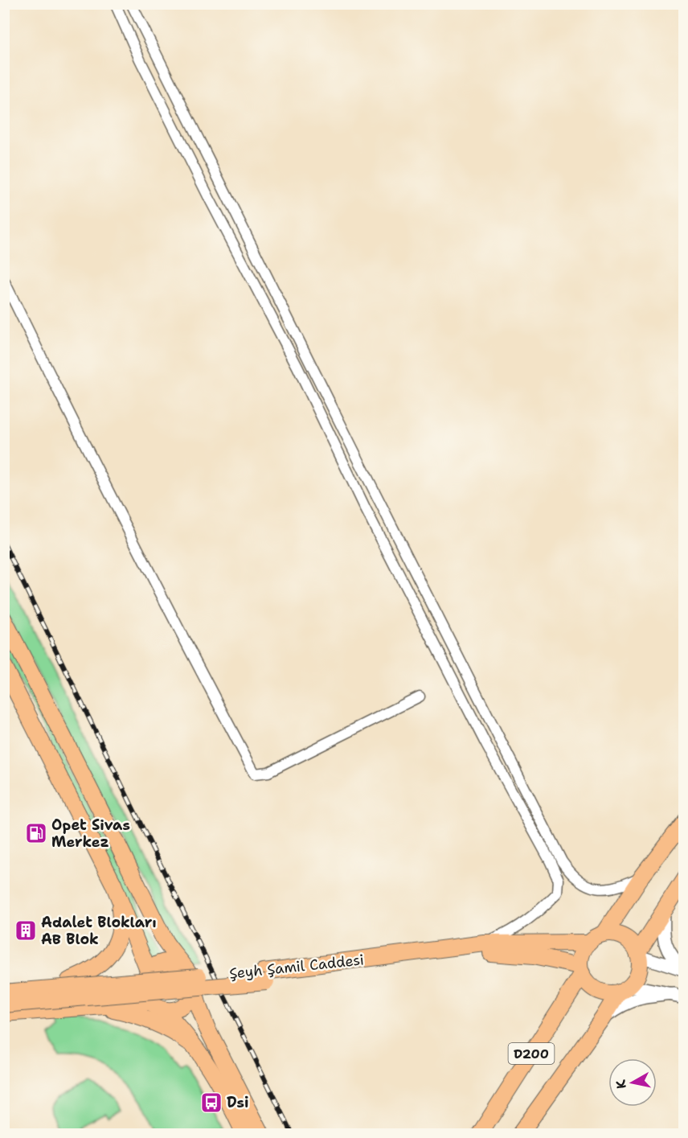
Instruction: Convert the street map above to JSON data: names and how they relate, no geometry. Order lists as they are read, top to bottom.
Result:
{
  "streets": {
    "main road": ["Şeyh Şamil Caddesi", "D200"]
  },
  "crossings": [
    ["Şeyh Şamil Caddesi", "D200"]
  ],
  "places": {
    "fuel station": ["Opet Sivas Merkez"],
    "building": ["Adalet Blokları AB Blok"],
    "bus stop": ["Dsi"]
  },
  "north": "left"
}
